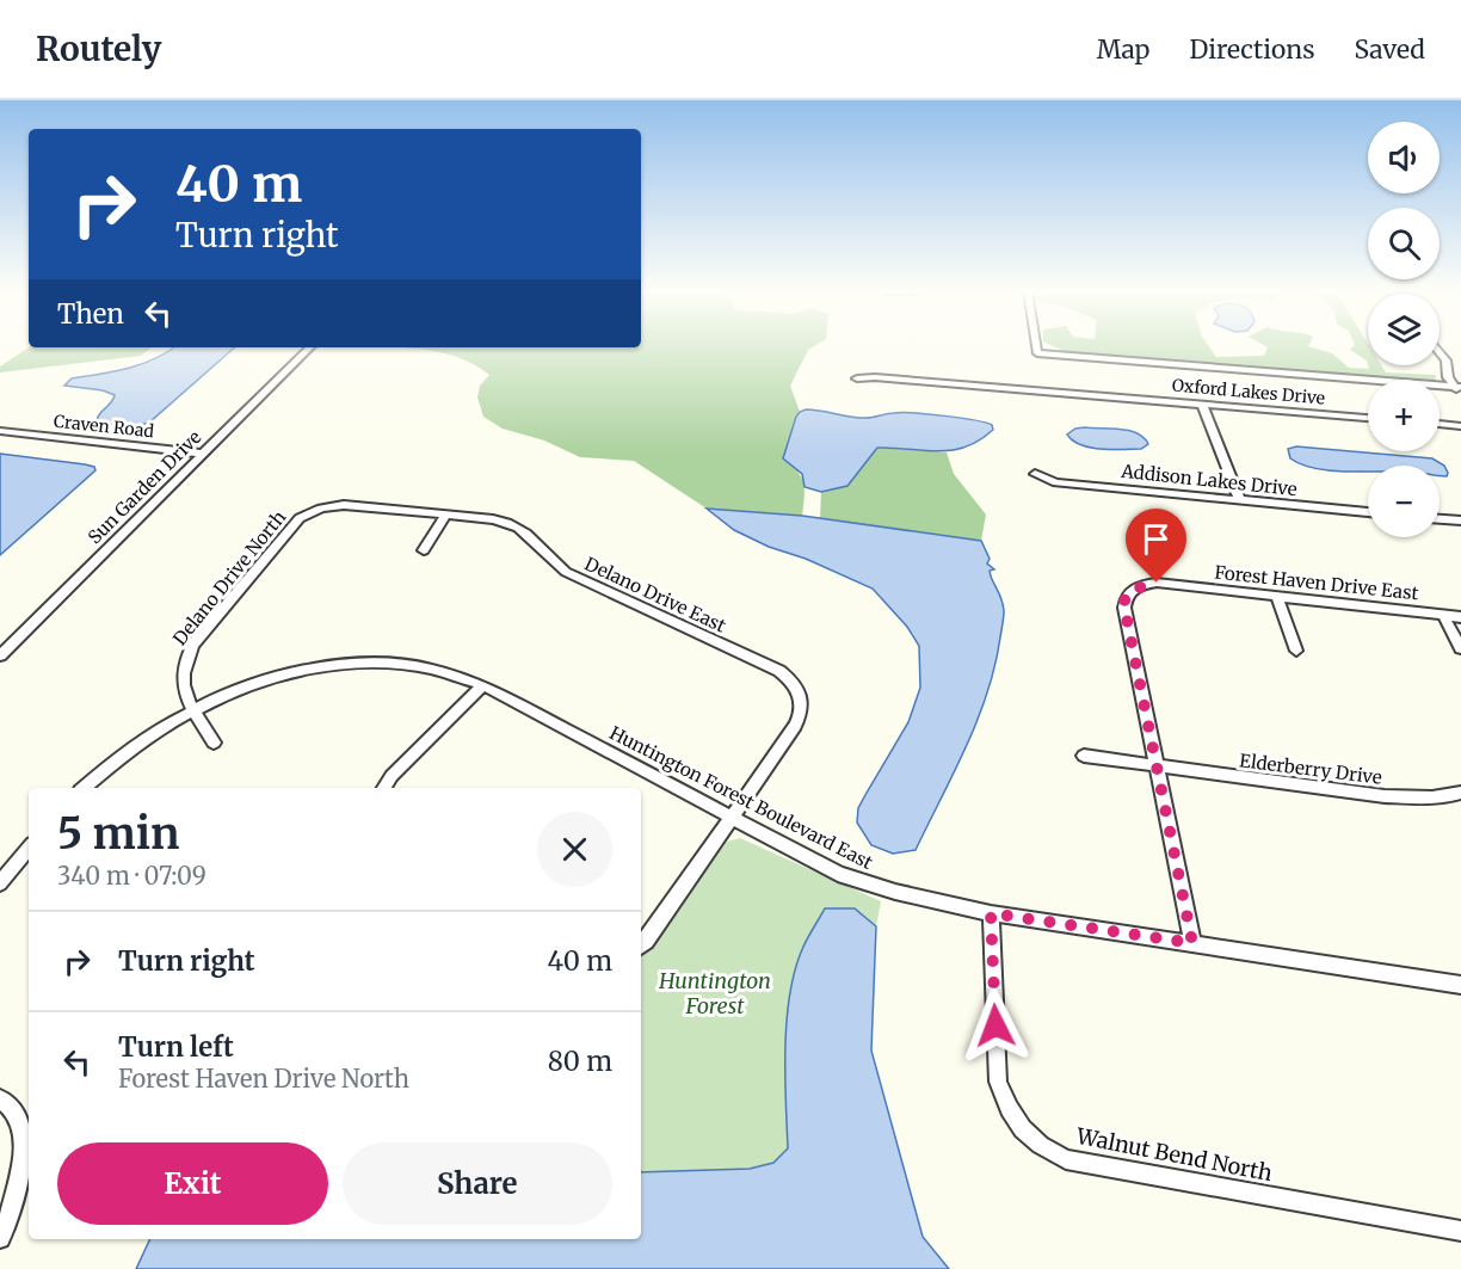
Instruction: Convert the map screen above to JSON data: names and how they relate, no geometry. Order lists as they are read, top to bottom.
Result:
{
  "streets": {
    "street": [
      "Oxford Lakes Drive",
      "Craven Road",
      "Addison Lakes Drive",
      "Sun Garden Drive",
      "Delano Drive North",
      "Forest Haven Drive East",
      "Delano Drive East",
      "Elderberry Drive",
      "Huntington Forest Boulevard East",
      "Walnut Bend North"
    ]
  },
  "crossings": [
    ["Craven Road", "Sun Garden Drive"],
    ["Delano Drive North", "Delano Drive East"],
    ["Delano Drive North", "Huntington Forest Boulevard East"],
    ["Forest Haven Drive East", "Elderberry Drive"],
    ["Delano Drive East", "Huntington Forest Boulevard East"],
    ["Huntington Forest Boulevard East", "Walnut Bend North"]
  ],
  "parks": ["Huntington Forest"],
  "page": {
    "header": "Routely",
    "nav": ["Map", "Directions", "Saved"],
    "map_buttons": ["+", "−"],
    "turn": ["40 m", "Turn right"],
    "then": "Then",
    "heading": ["5 min", "340 m · 07:09"],
    "list": [
      {
        "name": "Turn right",
        "value": "40 m"
      },
      {
        "name": "Turn left",
        "note": "Forest Haven Drive North",
        "value": "80 m"
      }
    ],
    "buttons": ["Exit", "Share"]
  }
}
